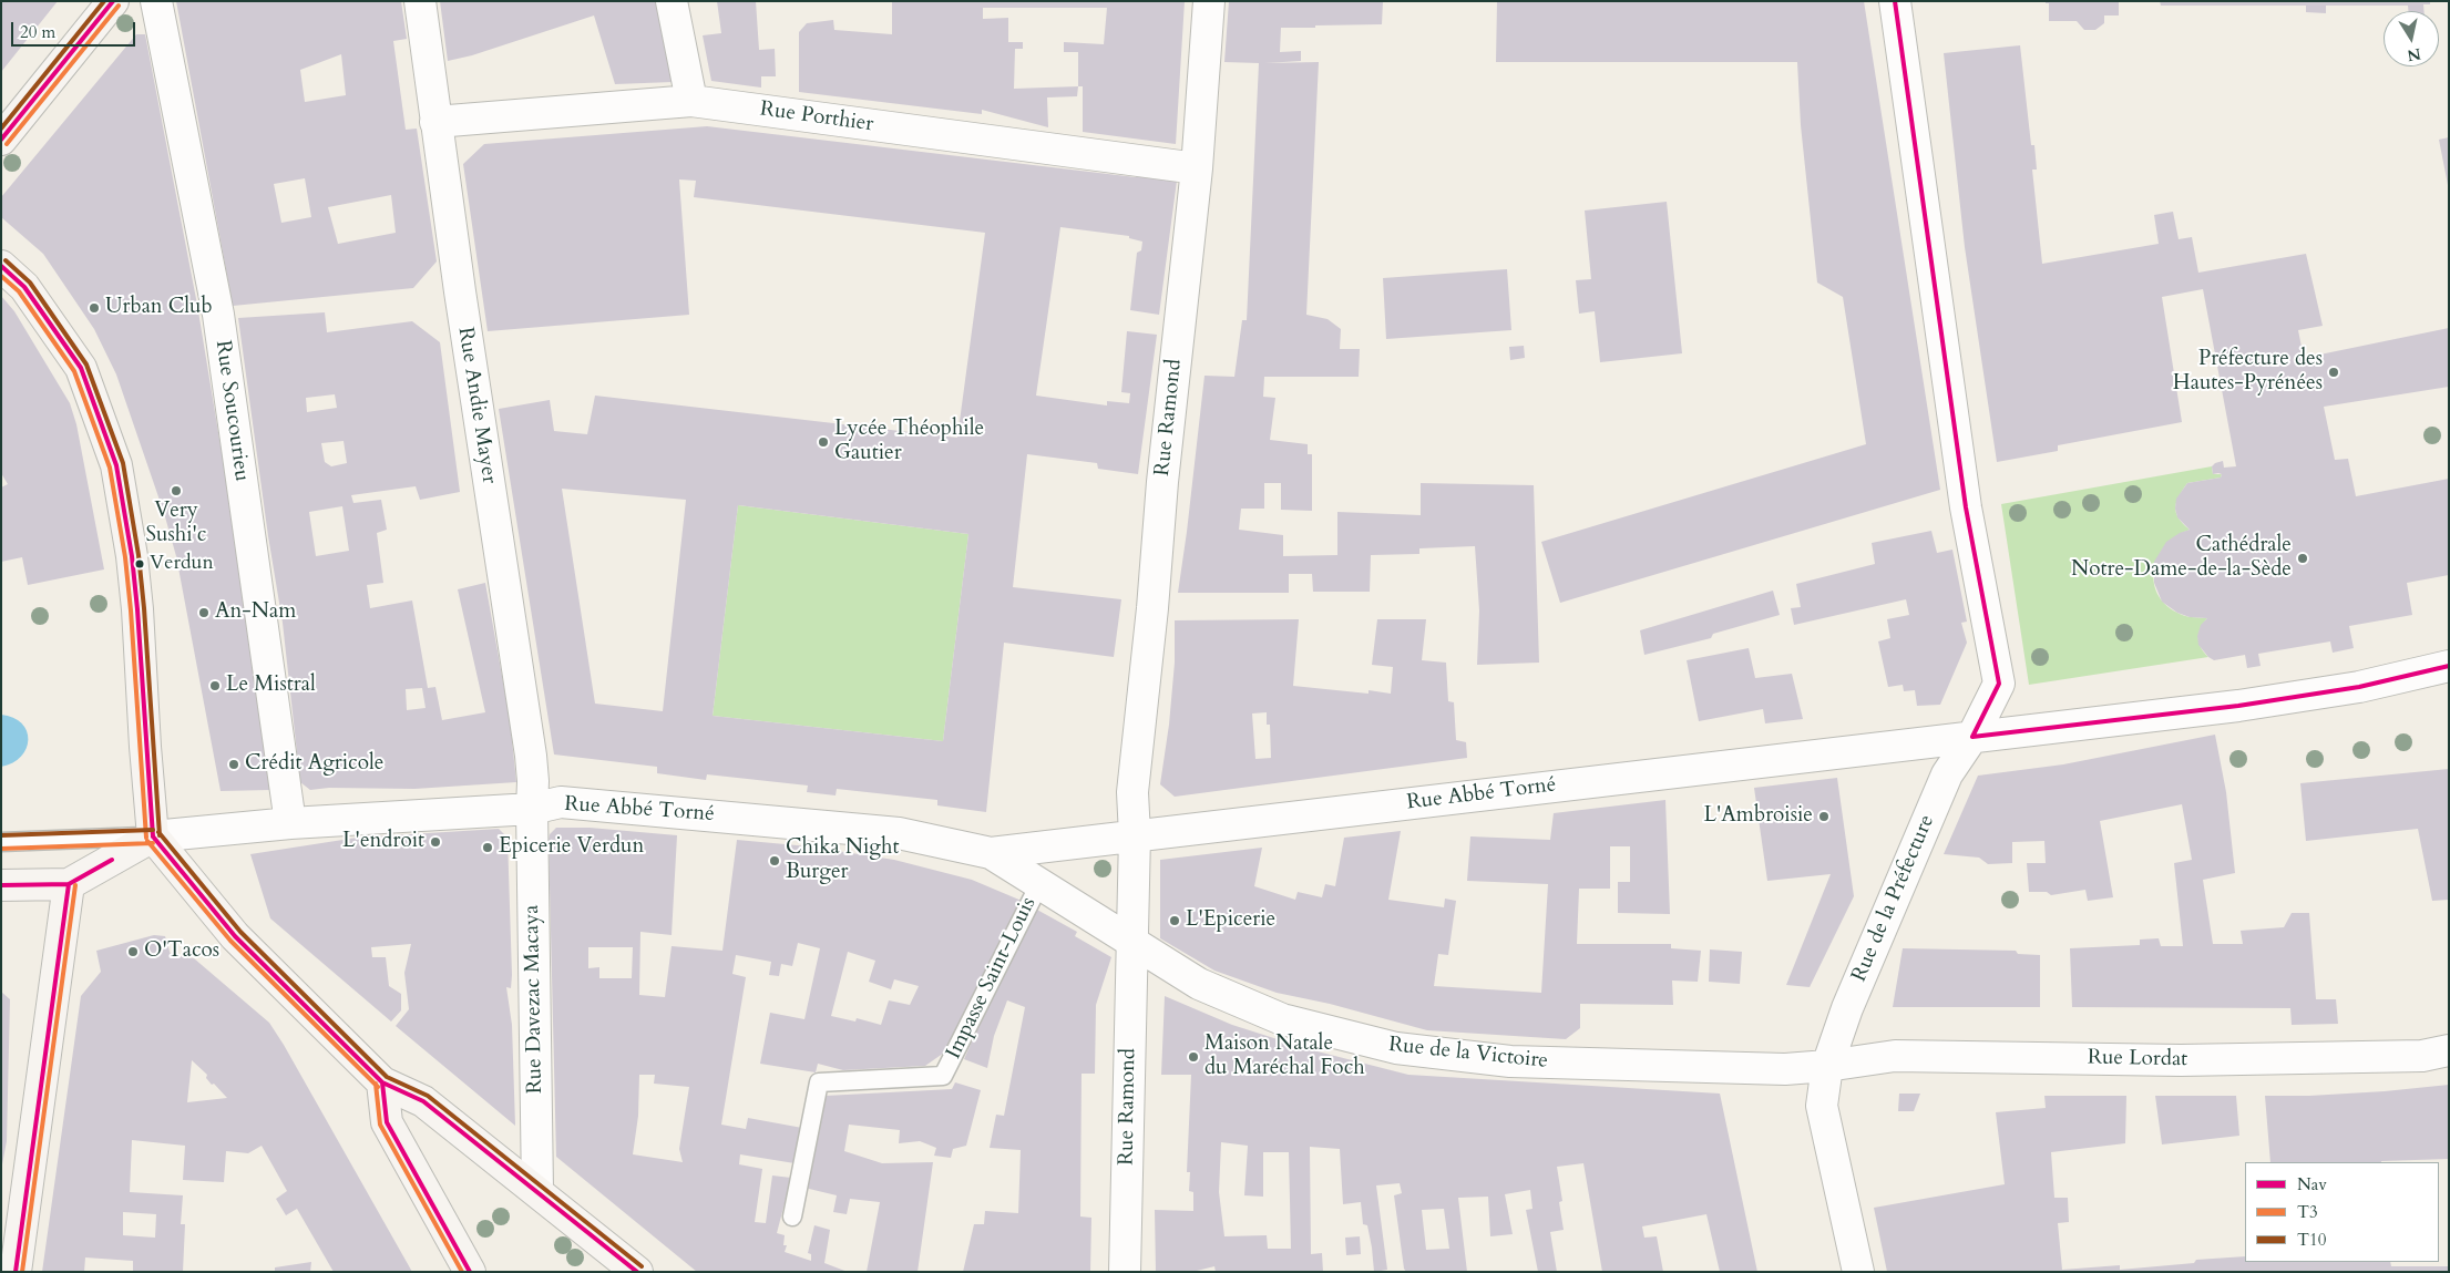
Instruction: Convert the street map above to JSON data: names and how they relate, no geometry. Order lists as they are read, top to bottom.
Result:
{
  "streets": {
    "street": [
      "Rue Porthier",
      "Rue Andie Mayer",
      "Rue Soucourieu",
      "Rue Ramond",
      "Rue Abbé Torné",
      "Rue de la Préfecture",
      "Rue Davezac Macaya",
      "Rue de la Victoire",
      "Rue Lordat"
    ],
    "lane": ["Impasse Saint-Louis"]
  },
  "crossings": [
    ["Rue Porthier", "Rue Andie Mayer"],
    ["Rue Porthier", "Rue Ramond"],
    ["Rue Andie Mayer", "Rue Abbé Torné"],
    ["Rue Andie Mayer", "Rue Davezac Macaya"],
    ["Rue Soucourieu", "Rue Abbé Torné"],
    ["Rue Ramond", "Rue Abbé Torné"],
    ["Rue Ramond", "Rue de la Victoire"],
    ["Rue Abbé Torné", "Rue de la Préfecture"],
    ["Rue Abbé Torné", "Impasse Saint-Louis"],
    ["Rue Abbé Torné", "Rue Davezac Macaya"],
    ["Rue Abbé Torné", "Rue de la Victoire"],
    ["Rue de la Préfecture", "Rue de la Victoire"],
    ["Rue de la Préfecture", "Rue Lordat"],
    ["Rue de la Victoire", "Rue Lordat"]
  ],
  "places": [
    "Urban Club",
    "Préfecture des Hautes-Pyrénées",
    "Lycée Théophile Gautier",
    "Very Sushi'c",
    "Cathédrale Notre-Dame-de-la-Sède",
    "Verdun",
    "An-Nam",
    "Le Mistral",
    "Crédit Agricole",
    "L'Ambroisie",
    "L'endroit",
    "Epicerie Verdun",
    "Chika Night Burger",
    "L'Epicerie",
    "O'Tacos",
    "Maison Natale du Maréchal Foch"
  ],
  "lines": ["transit line Nav", "transit line T10", "transit line T3"],
  "legend": ["Nav", "T3", "T10"],
  "scale_bar": "20 m",
  "north": "bottom"
}
